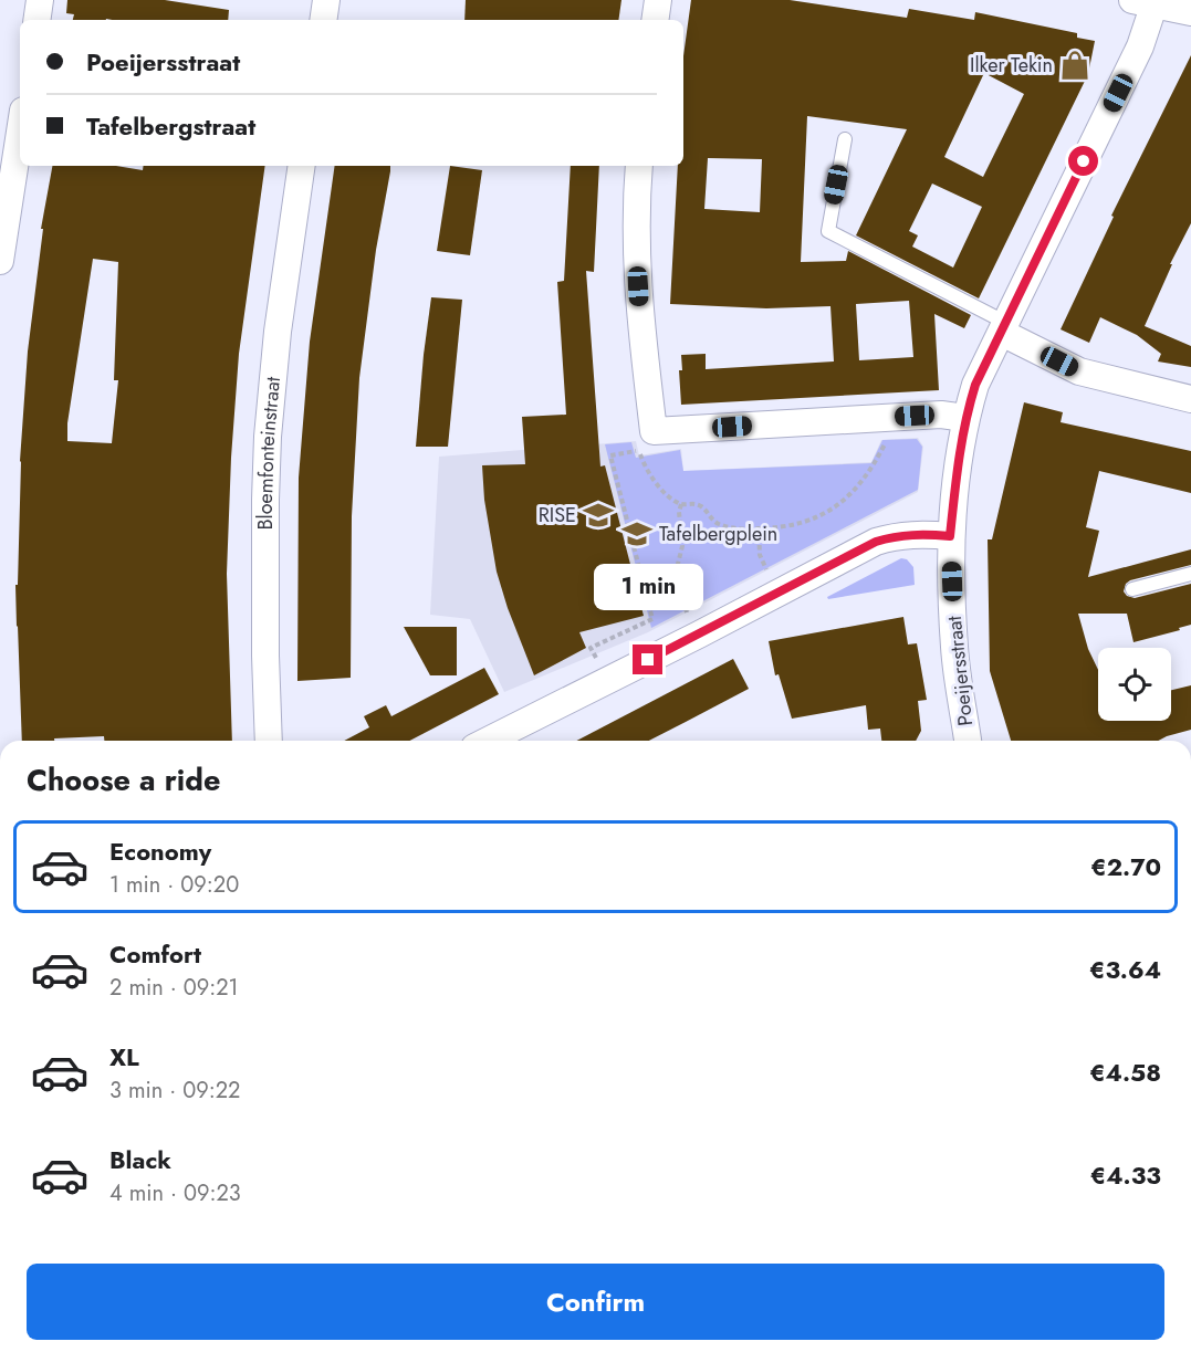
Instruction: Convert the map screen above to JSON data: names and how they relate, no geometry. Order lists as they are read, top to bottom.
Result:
{
  "streets": {
    "street": ["Bloemfonteinstraat", "Poeijersstraat"]
  },
  "places": {
    "shop": ["Ilker Tekin"],
    "school or university": ["RISE", "Tafelbergplein"]
  },
  "page": {
    "banner": ["Poeijersstraat", "Tafelbergstraat"],
    "bubble": "1 min",
    "heading": "Choose a ride",
    "list": [
      {
        "name": "Economy",
        "note": "1 min · 09:20",
        "value": "€2.70"
      },
      {
        "name": "Comfort",
        "note": "2 min · 09:21",
        "value": "€3.64"
      },
      {
        "name": "XL",
        "note": "3 min · 09:22",
        "value": "€4.58"
      },
      {
        "name": "Black",
        "note": "4 min · 09:23",
        "value": "€4.33"
      }
    ],
    "buttons": "Confirm"
  }
}
